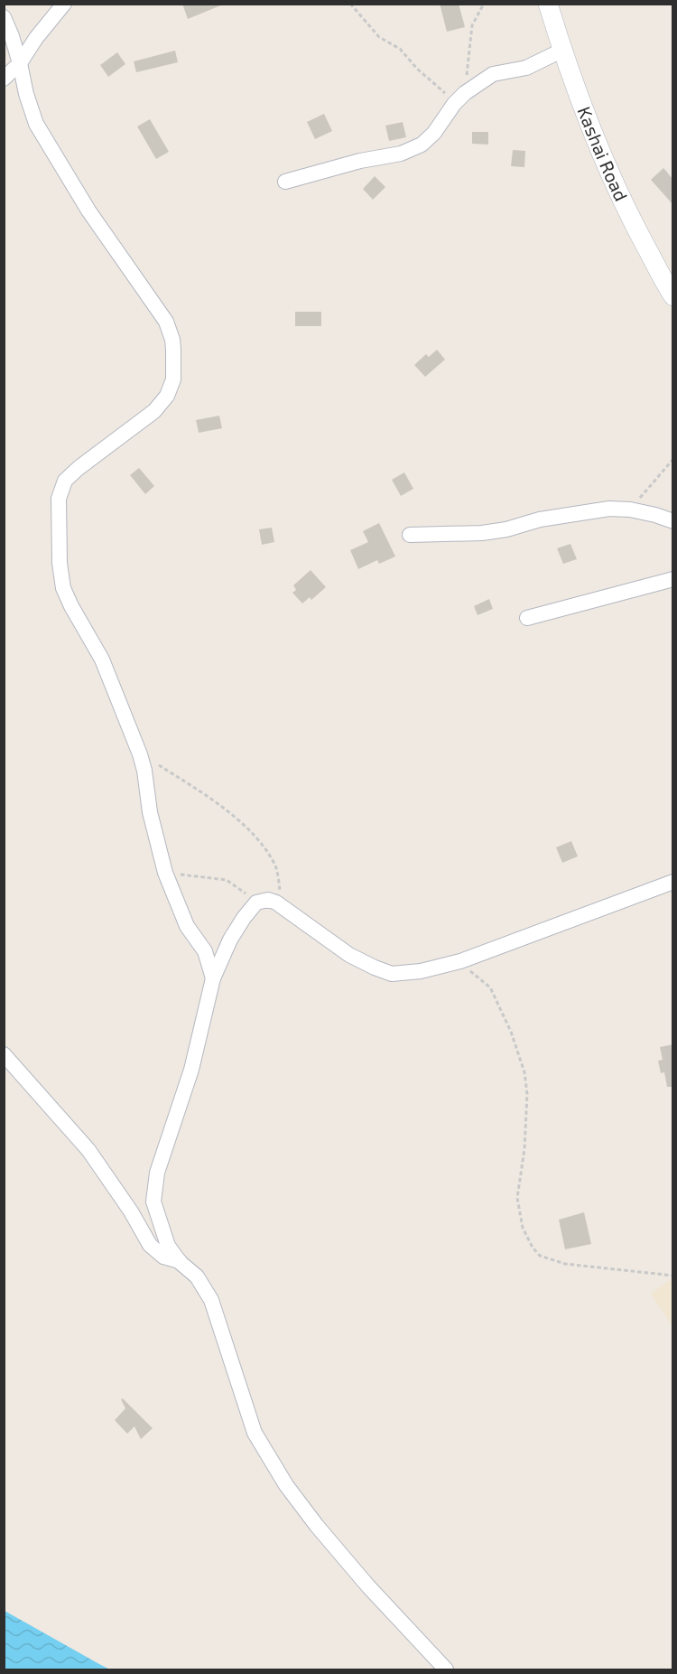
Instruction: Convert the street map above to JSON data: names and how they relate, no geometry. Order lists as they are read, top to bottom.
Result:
{
  "streets": {
    "street": ["Kashai Road"]
  }
}
